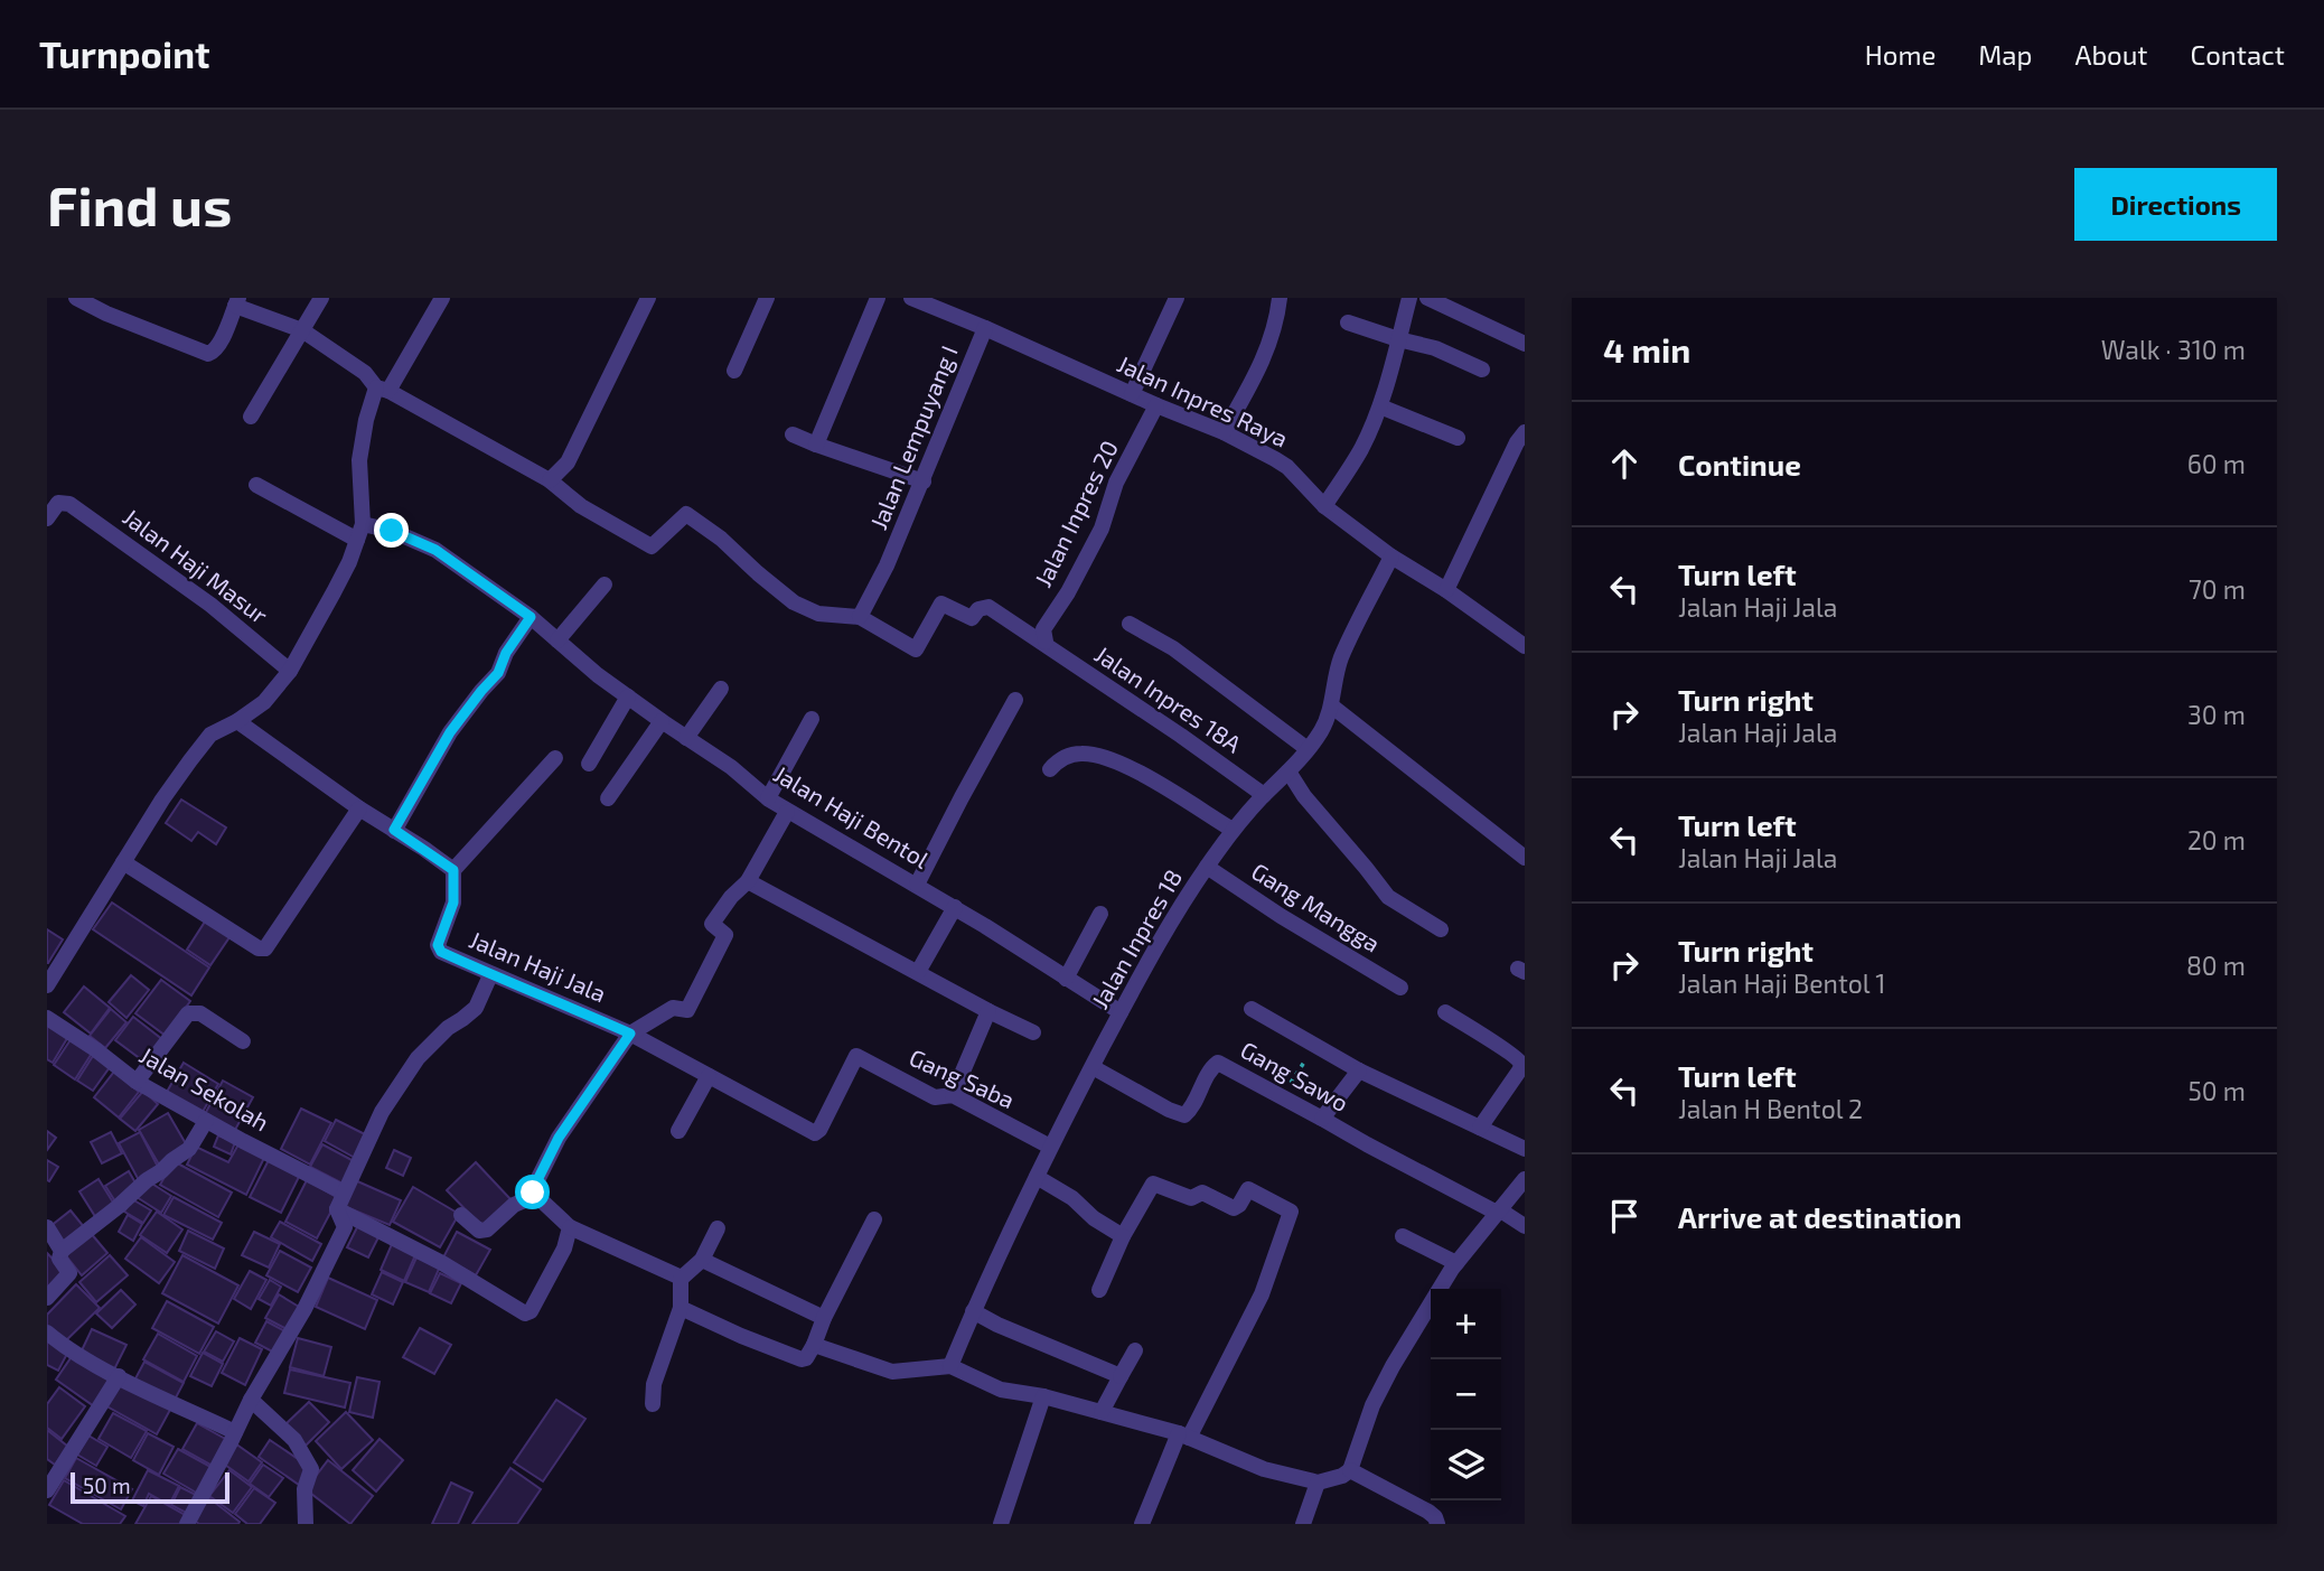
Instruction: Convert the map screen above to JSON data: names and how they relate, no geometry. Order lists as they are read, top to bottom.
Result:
{
  "streets": {
    "street": [
      "Jalan Inpres Raya",
      "Jalan Lempuyang I",
      "Jalan Inpres 20",
      "Jalan Haji Masur",
      "Jalan Inpres 18A",
      "Jalan Haji Bentol",
      "Gang Mangga",
      "Jalan Inpres 18",
      "Jalan Haji Jala",
      "Gang Sawo",
      "Gang Saba",
      "Jalan Sekolah"
    ]
  },
  "crossings": [
    ["Jalan Inpres Raya", "Jalan Lempuyang I"],
    ["Jalan Inpres Raya", "Jalan Inpres 20"],
    ["Jalan Inpres Raya", "Jalan Inpres 18"],
    ["Jalan Lempuyang I", "Jalan Inpres 18A"],
    ["Jalan Inpres 20", "Jalan Inpres 18A"],
    ["Jalan Inpres 18A", "Jalan Inpres 18"],
    ["Jalan Haji Bentol", "Jalan Inpres 18"],
    ["Gang Mangga", "Jalan Inpres 18"],
    ["Jalan Inpres 18", "Gang Sawo"],
    ["Jalan Inpres 18", "Gang Saba"],
    ["Jalan Haji Jala", "Gang Saba"]
  ],
  "scale_bar": "50 m",
  "page": {
    "header": "Turnpoint",
    "nav": [
      "Home",
      "Map",
      "About",
      "Contact"
    ],
    "buttons": "Directions",
    "title": "Find us",
    "heading": ["4 min", "Walk · 310 m"],
    "list": [
      ["Continue", "60 m"],
      ["Turn left", "Jalan Haji Jala", "70 m"],
      ["Turn right", "Jalan Haji Jala", "30 m"],
      ["Turn left", "Jalan Haji Jala", "20 m"],
      ["Turn right", "Jalan Haji Bentol 1", "80 m"],
      ["Turn left", "Jalan H Bentol 2", "50 m"],
      "Arrive at destination"
    ],
    "map_buttons": ["+", "−"],
    "scale": "50 m"
  }
}
